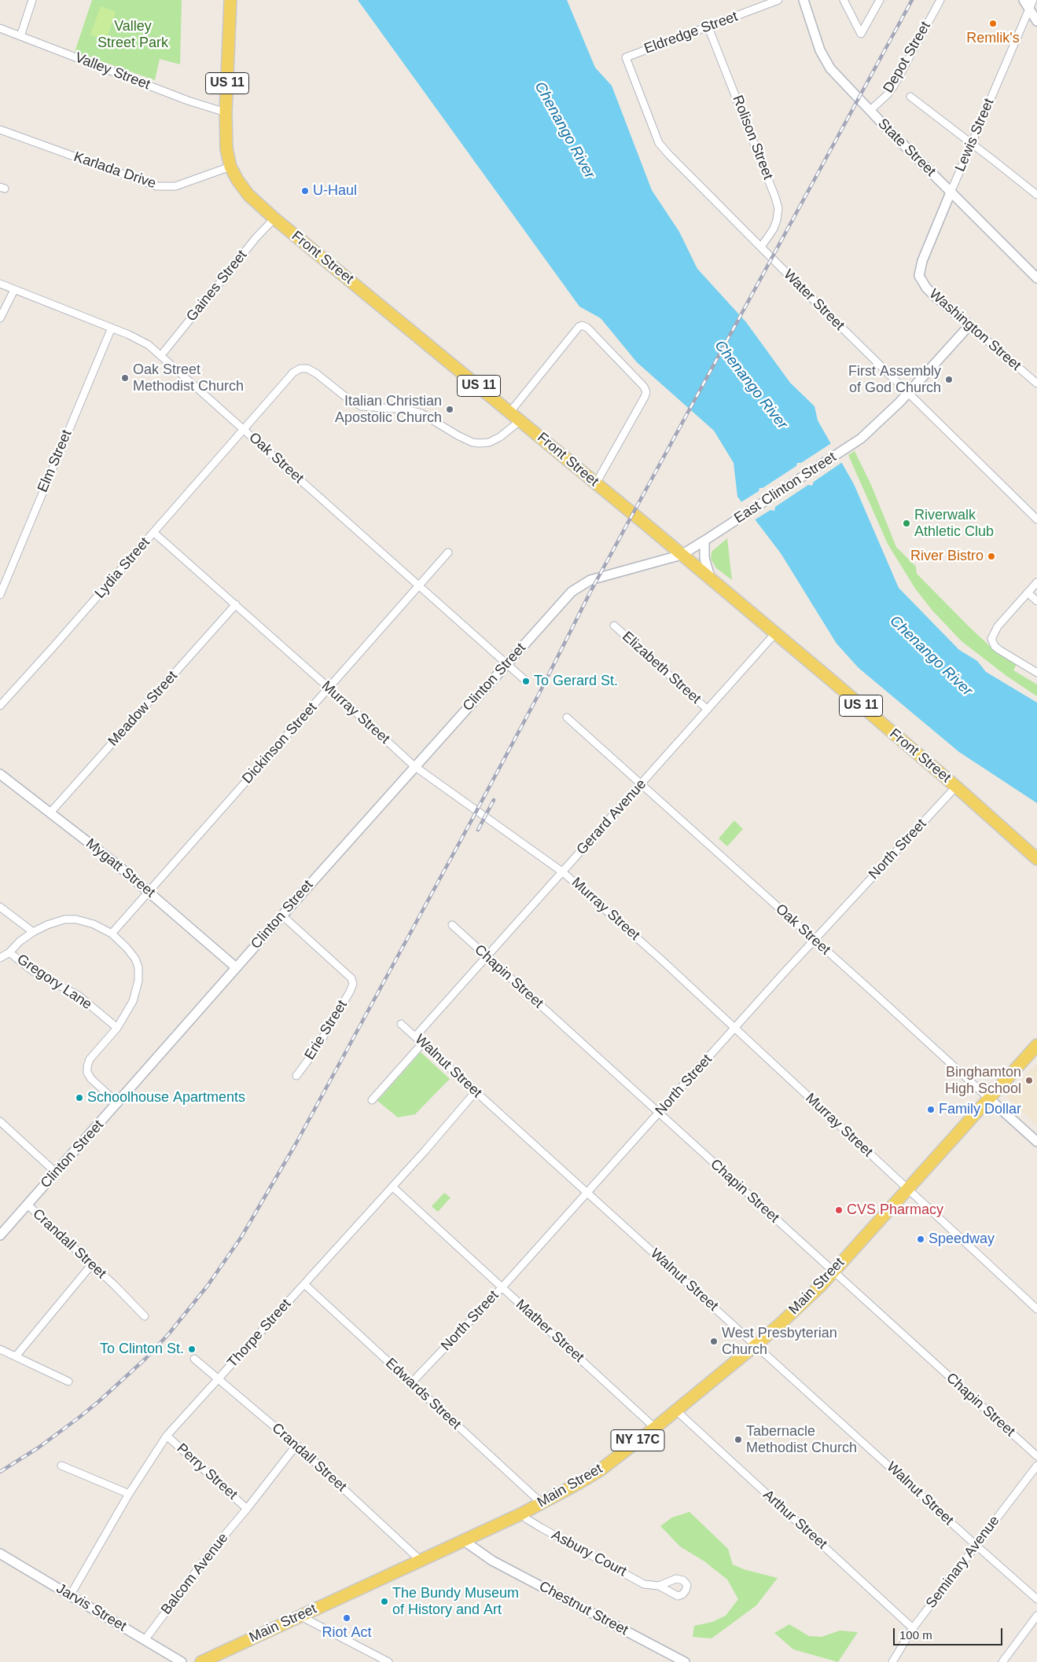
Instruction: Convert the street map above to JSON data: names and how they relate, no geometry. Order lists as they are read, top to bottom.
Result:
{
  "streets": {
    "main road": [
      "US 11",
      "Front Street",
      "Main Street",
      "NY 17C"
    ],
    "street": [
      "Eldredge Street",
      "Depot Street",
      "Valley Street",
      "Lewis Street",
      "Rolison Street",
      "State Street",
      "Karlada Drive",
      "Gaines Street",
      "Water Street",
      "Washington Street",
      "Oak Street",
      "Elm Street",
      "East Clinton Street",
      "Lydia Street",
      "Elizabeth Street",
      "Clinton Street",
      "Meadow Street",
      "Murray Street",
      "Dickinson Street",
      "Gerard Avenue",
      "North Street",
      "Mygatt Street",
      "Chapin Street",
      "Gregory Lane",
      "Erie Street",
      "Walnut Street",
      "Crandall Street",
      "Mather Street",
      "Thorpe Street",
      "Edwards Street",
      "Perry Street",
      "Arthur Street",
      "Asbury Court",
      "Seminary Avenue",
      "Balcom Avenue",
      "Jarvis Street",
      "Chestnut Street"
    ]
  },
  "crossings": [
    ["Eldredge Street", "Rolison Street"],
    ["Eldredge Street", "Water Street"],
    ["Depot Street", "State Street"],
    ["Valley Street", "Front Street"],
    ["Lewis Street", "State Street"],
    ["Lewis Street", "Washington Street"],
    ["Rolison Street", "Water Street"],
    ["Karlada Drive", "Front Street"],
    ["Front Street", "Gaines Street"],
    ["Front Street", "East Clinton Street"],
    ["Front Street", "Lydia Street"],
    ["Front Street", "Gerard Avenue"],
    ["Front Street", "North Street"],
    ["Gaines Street", "Oak Street"],
    ["Water Street", "East Clinton Street"],
    ["Washington Street", "East Clinton Street"],
    ["Oak Street", "Elm Street"],
    ["Oak Street", "Lydia Street"],
    ["Oak Street", "Clinton Street"],
    ["Oak Street", "Dickinson Street"],
    ["Oak Street", "Gerard Avenue"],
    ["Oak Street", "North Street"],
    ["Oak Street", "Main Street"],
    ["East Clinton Street", "Clinton Street"],
    ["Lydia Street", "Murray Street"],
    ["Elizabeth Street", "Gerard Avenue"],
    ["Clinton Street", "Murray Street"],
    ["Clinton Street", "Mygatt Street"],
    ["Clinton Street", "Erie Street"],
    ["Clinton Street", "Crandall Street"],
    ["Meadow Street", "Murray Street"],
    ["Meadow Street", "Mygatt Street"],
    ["Murray Street", "Dickinson Street"],
    ["Murray Street", "Gerard Avenue"],
    ["Murray Street", "North Street"],
    ["Murray Street", "Main Street"],
    ["Dickinson Street", "Mygatt Street"],
    ["Gerard Avenue", "Chapin Street"],
    ["Gerard Avenue", "Walnut Street"],
    ["North Street", "Chapin Street"],
    ["North Street", "Walnut Street"],
    ["North Street", "Mather Street"],
    ["North Street", "Edwards Street"],
    ["Chapin Street", "Main Street"],
    ["Walnut Street", "Main Street"],
    ["Walnut Street", "Thorpe Street"],
    ["Walnut Street", "Seminary Avenue"],
    ["Crandall Street", "Main Street"],
    ["Crandall Street", "Thorpe Street"],
    ["Crandall Street", "Balcom Avenue"],
    ["Main Street", "Mather Street"],
    ["Main Street", "Edwards Street"],
    ["Main Street", "Arthur Street"],
    ["Main Street", "Asbury Court"],
    ["Main Street", "Chestnut Street"],
    ["Mather Street", "Thorpe Street"],
    ["Thorpe Street", "Edwards Street"],
    ["Thorpe Street", "Perry Street"],
    ["Thorpe Street", "Jarvis Street"],
    ["Perry Street", "Balcom Avenue"],
    ["Arthur Street", "Seminary Avenue"],
    ["Balcom Avenue", "Jarvis Street"]
  ],
  "water": ["Chenango River"],
  "parks": ["Valley Street Park"],
  "places": [
    "Remlik's",
    "U-Haul",
    "Oak Street Methodist Church",
    "First Assembly of God Church",
    "Italian Christian Apostolic Church",
    "Riverwalk Athletic Club",
    "River Bistro",
    "To Gerard St.",
    "Binghamton High School",
    "Schoolhouse Apartments",
    "Family Dollar",
    "CVS Pharmacy",
    "Speedway",
    "West Presbyterian Church",
    "To Clinton St.",
    "Tabernacle Methodist Church",
    "The Bundy Museum of History and Art",
    "Riot Act"
  ],
  "scale_bar": "100 m"
}
